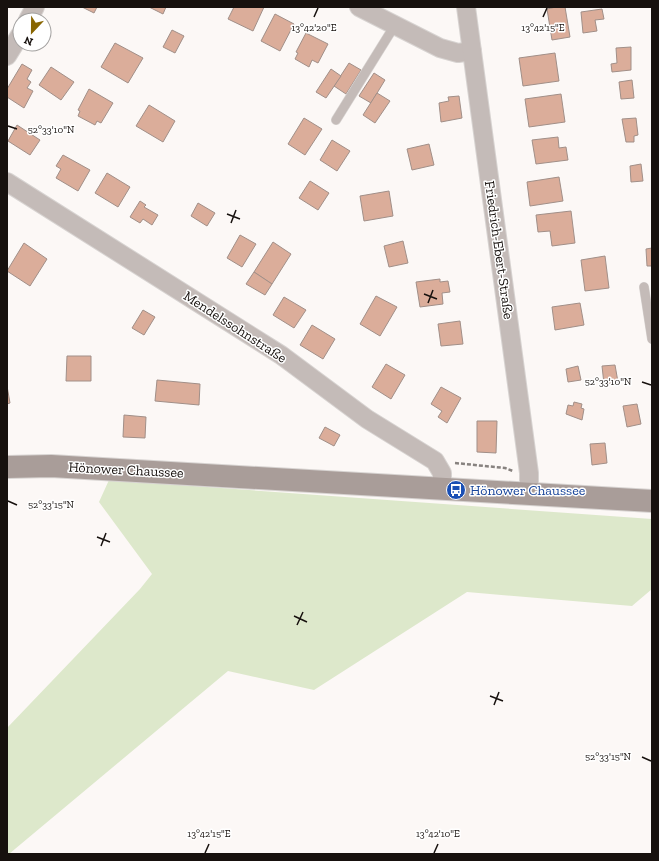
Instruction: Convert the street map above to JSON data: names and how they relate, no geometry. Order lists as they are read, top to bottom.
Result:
{
  "streets": {
    "street": ["Friedrich-Ebert-Straße", "Mendelssohnstraße", "Hönower Chaussee"]
  },
  "crossings": [
    ["Friedrich-Ebert-Straße", "Hönower Chaussee"],
    ["Mendelssohnstraße", "Hönower Chaussee"]
  ],
  "places": {
    "bus stop": ["Hönower Chaussee"]
  },
  "north": "bottom",
  "coordinates": [
    "13°42'15\"E",
    "13°42'20\"E",
    "52°33'10\"N",
    "52°33'15\"N",
    "13°42'10\"E"
  ]
}
